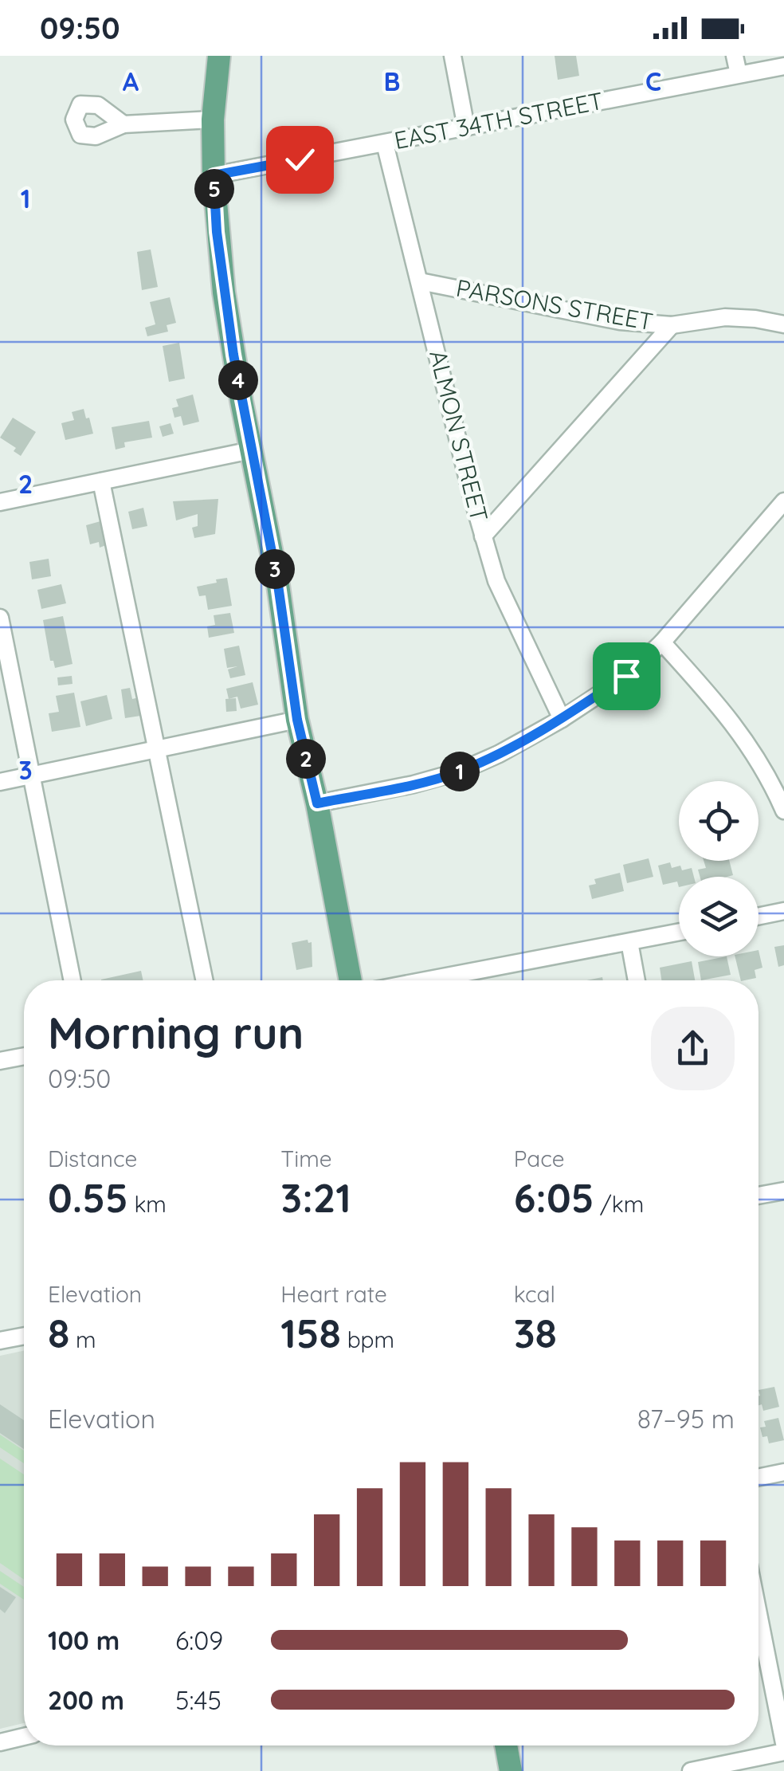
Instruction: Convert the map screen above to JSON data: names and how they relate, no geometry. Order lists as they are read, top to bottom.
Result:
{
  "streets": {
    "street": ["EAST 34TH STREET", "PARSONS STREET", "ALMON STREET"]
  },
  "crossings": [
    ["EAST 34TH STREET", "ALMON STREET"],
    ["PARSONS STREET", "ALMON STREET"]
  ],
  "page": {
    "status": "09:50",
    "pins": [
      "5",
      "4",
      "3",
      "2",
      "1"
    ],
    "heading": ["Morning run", "09:50"],
    "stats": [
      ["Distance", "0.55 km"],
      ["Time", "3:21"],
      ["Pace", "6:05 /km"],
      ["Elevation", "8 m"],
      ["Heart rate", "158 bpm"],
      ["kcal", "38"]
    ],
    "chart": ["Elevation", "87–95 m"],
    "list": [
      {
        "name": "100 m",
        "note": "6:09"
      },
      {
        "name": "200 m",
        "note": "5:45"
      }
    ]
  },
  "grid": {
    "columns": ["A", "B", "C"],
    "rows": ["1", "2", "3"]
  }
}
